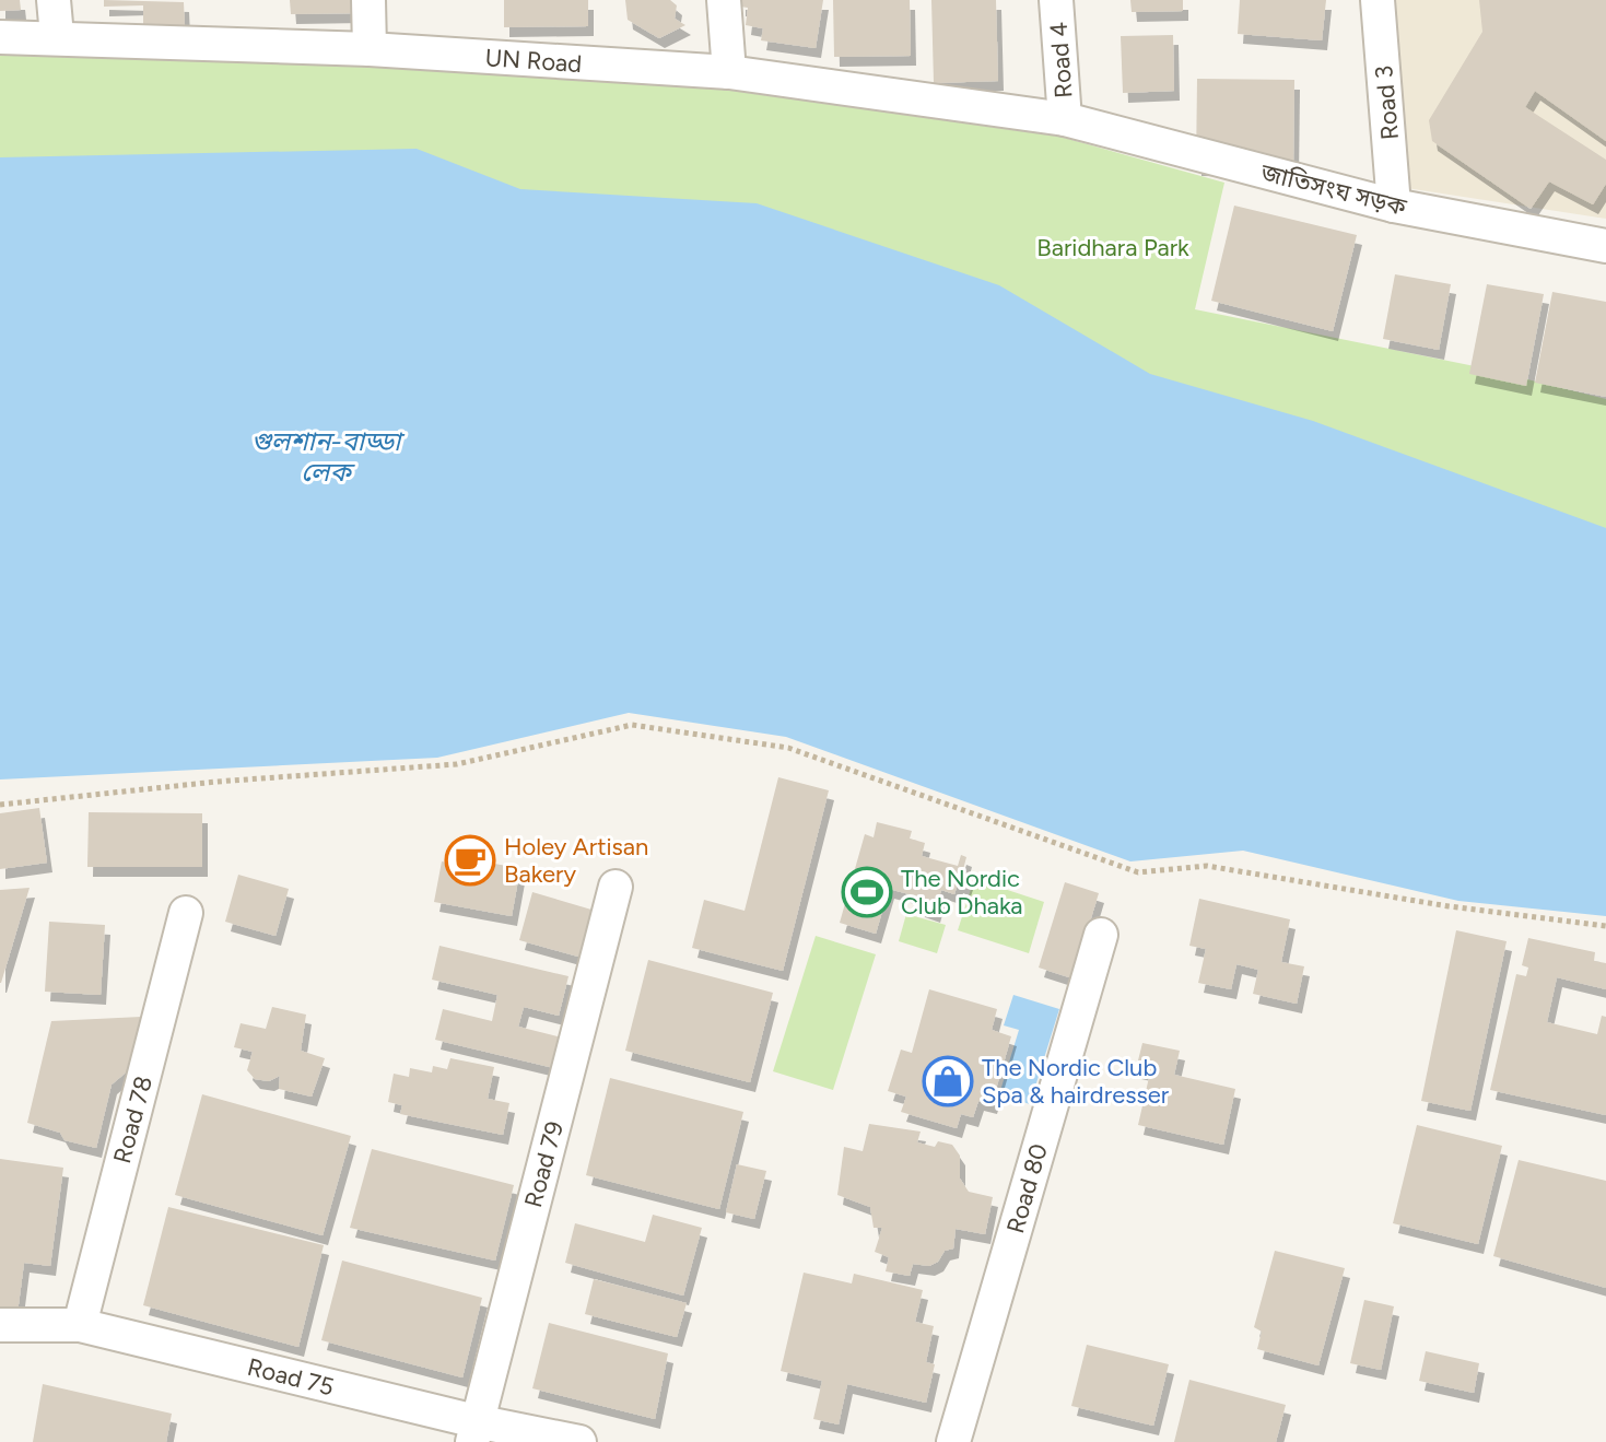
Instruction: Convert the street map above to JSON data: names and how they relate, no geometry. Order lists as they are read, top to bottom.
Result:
{
  "streets": {
    "street": [
      "UN Road",
      "Road 4",
      "Road 3",
      "জাতিসংঘ সড়ক",
      "Road 78",
      "Road 79",
      "Road 80",
      "Road 75"
    ]
  },
  "crossings": [
    ["UN Road", "Road 4"],
    ["UN Road", "জাতিসংঘ সড়ক"],
    ["Road 4", "জাতিসংঘ সড়ক"],
    ["Road 3", "জাতিসংঘ সড়ক"],
    ["Road 78", "Road 75"],
    ["Road 79", "Road 75"]
  ],
  "water": ["গুলশান-বাড্ডা লেক"],
  "parks": ["Baridhara Park"],
  "places": {
    "cafe": ["Holey Artisan Bakery"],
    "sports": ["The Nordic Club Dhaka"],
    "shop": ["The Nordic Club Spa & hairdresser"]
  }
}
